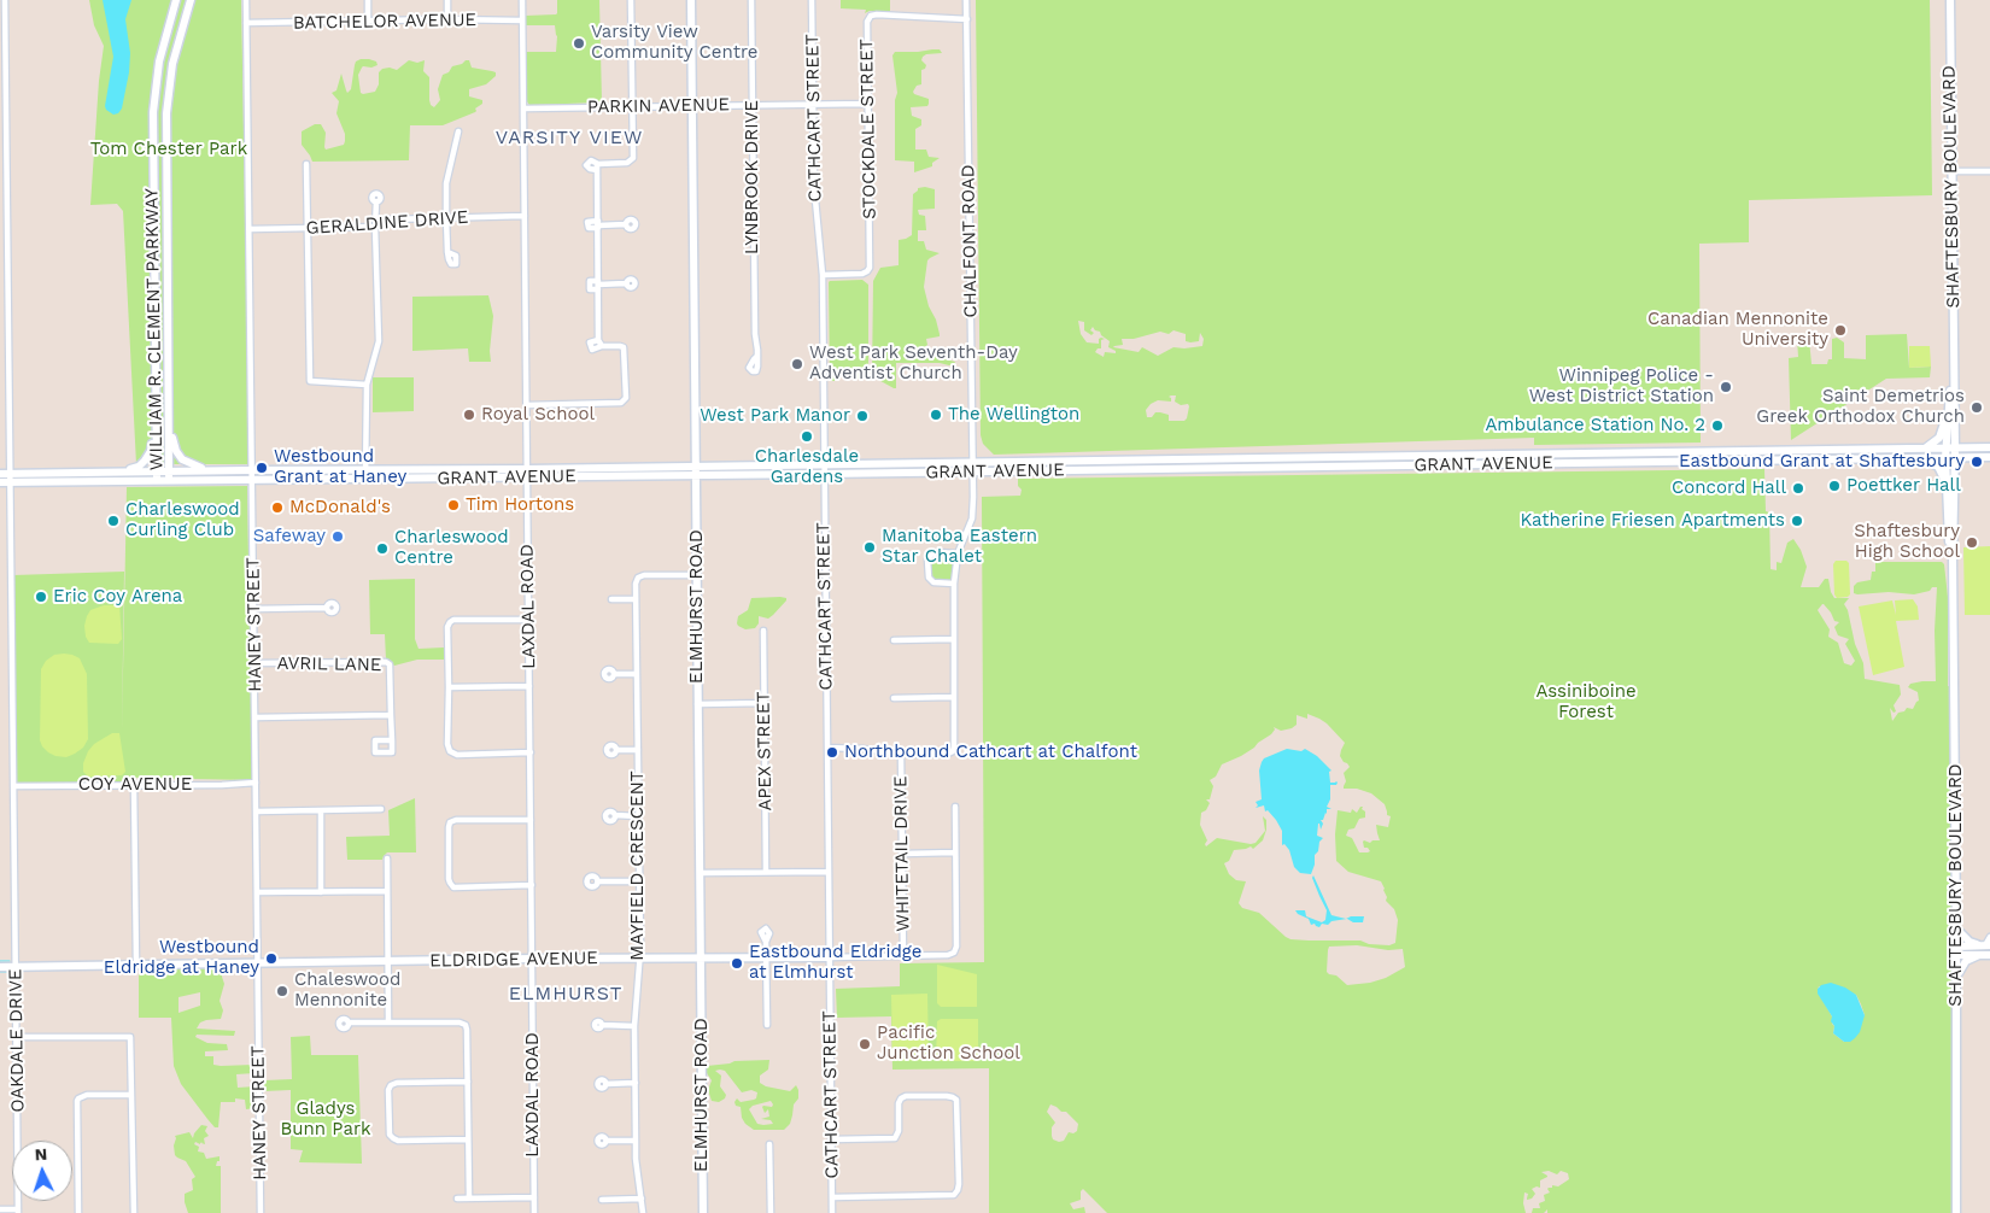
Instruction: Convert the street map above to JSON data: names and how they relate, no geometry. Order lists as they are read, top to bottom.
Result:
{
  "streets": {
    "main road": [
      "SHAFTESBURY BOULEVARD",
      "WILLIAM R. CLEMENT PARKWAY",
      "GRANT AVENUE",
      "ELMHURST ROAD",
      "ELDRIDGE AVENUE"
    ],
    "street": [
      "BATCHELOR AVENUE",
      "PARKIN AVENUE",
      "CATHCART STREET",
      "STOCKDALE STREET",
      "LYNBROOK DRIVE",
      "GERALDINE DRIVE",
      "CHALFONT ROAD",
      "LAXDAL ROAD",
      "HANEY STREET",
      "AVRIL LANE",
      "APEX STREET",
      "COY AVENUE",
      "WHITETAIL DRIVE",
      "MAYFIELD CRESCENT",
      "OAKDALE DRIVE"
    ]
  },
  "crossings": [
    ["BATCHELOR AVENUE", "LAXDAL ROAD"],
    ["BATCHELOR AVENUE", "HANEY STREET"],
    ["PARKIN AVENUE", "CATHCART STREET"],
    ["PARKIN AVENUE", "STOCKDALE STREET"],
    ["PARKIN AVENUE", "LYNBROOK DRIVE"],
    ["PARKIN AVENUE", "LAXDAL ROAD"],
    ["PARKIN AVENUE", "ELMHURST ROAD"],
    ["CATHCART STREET", "STOCKDALE STREET"],
    ["CATHCART STREET", "CHALFONT ROAD"],
    ["CATHCART STREET", "GRANT AVENUE"],
    ["CATHCART STREET", "ELDRIDGE AVENUE"],
    ["STOCKDALE STREET", "CHALFONT ROAD"],
    ["SHAFTESBURY BOULEVARD", "GRANT AVENUE"],
    ["GERALDINE DRIVE", "LAXDAL ROAD"],
    ["GERALDINE DRIVE", "HANEY STREET"],
    ["CHALFONT ROAD", "GRANT AVENUE"],
    ["CHALFONT ROAD", "WHITETAIL DRIVE"],
    ["WILLIAM R. CLEMENT PARKWAY", "GRANT AVENUE"],
    ["GRANT AVENUE", "LAXDAL ROAD"],
    ["GRANT AVENUE", "ELMHURST ROAD"],
    ["GRANT AVENUE", "HANEY STREET"],
    ["GRANT AVENUE", "OAKDALE DRIVE"],
    ["LAXDAL ROAD", "ELDRIDGE AVENUE"],
    ["ELMHURST ROAD", "MAYFIELD CRESCENT"],
    ["ELMHURST ROAD", "ELDRIDGE AVENUE"],
    ["HANEY STREET", "AVRIL LANE"],
    ["HANEY STREET", "COY AVENUE"],
    ["HANEY STREET", "ELDRIDGE AVENUE"],
    ["COY AVENUE", "OAKDALE DRIVE"],
    ["WHITETAIL DRIVE", "ELDRIDGE AVENUE"],
    ["MAYFIELD CRESCENT", "ELDRIDGE AVENUE"],
    ["ELDRIDGE AVENUE", "OAKDALE DRIVE"]
  ],
  "districts": ["VARSITY VIEW", "ELMHURST"],
  "parks": ["Tom Chester Park", "Assiniboine Forest", "Gladys Bunn Park"],
  "places": [
    "Varsity View Community Centre",
    "Canadian Mennonite University",
    "West Park Seventh-Day Adventist Church",
    "Winnipeg Police - West District Station",
    "Saint Demetrios Greek Orthodox Church",
    "Royal School",
    "The Wellington",
    "West Park Manor",
    "Ambulance Station No. 2",
    "Charlesdale Gardens",
    "Eastbound Grant at Shaftesbury",
    "Westbound Grant at Haney",
    "Poettker Hall",
    "Concord Hall",
    "Tim Hortons",
    "McDonald's",
    "Charleswood Curling Club",
    "Katherine Friesen Apartments",
    "Safeway",
    "Shaftesbury High School",
    "Manitoba Eastern Star Chalet",
    "Charleswood Centre",
    "Eric Coy Arena",
    "Northbound Cathcart at Chalfont",
    "Westbound Eldridge at Haney",
    "Eastbound Eldridge at Elmhurst",
    "Chaleswood Mennonite",
    "Pacific Junction School"
  ],
  "north": "top"
}
